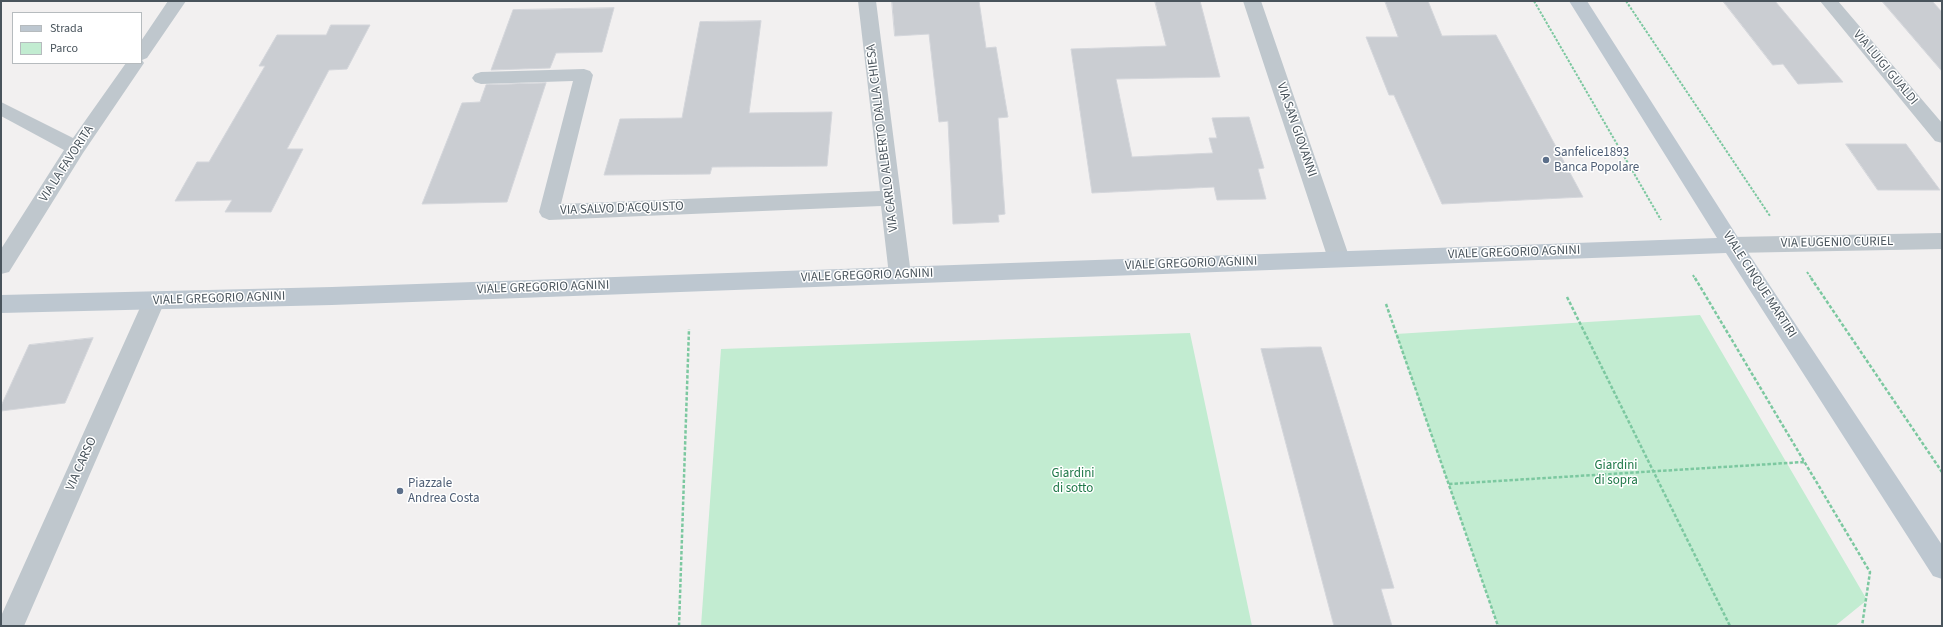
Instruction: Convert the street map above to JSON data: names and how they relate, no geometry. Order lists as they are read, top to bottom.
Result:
{
  "streets": {
    "main road": ["VIALE GREGORIO AGNINI", "VIALE CINQUE MARTIRI"],
    "street": [
      "VIA LUIGI GUALDI",
      "VIA SAN GIOVANNI",
      "VIA CARLO ALBERTO DALLA CHIESA",
      "VIA LA FAVORITA",
      "VIA SALVO D'ACQUISTO",
      "VIA EUGENIO CURIEL",
      "VIA CARSO"
    ]
  },
  "crossings": [
    ["VIA SAN GIOVANNI", "VIALE GREGORIO AGNINI"],
    ["VIA CARLO ALBERTO DALLA CHIESA", "VIA SALVO D'ACQUISTO"],
    ["VIA CARLO ALBERTO DALLA CHIESA", "VIALE GREGORIO AGNINI"],
    ["VIA EUGENIO CURIEL", "VIALE GREGORIO AGNINI"],
    ["VIA EUGENIO CURIEL", "VIALE CINQUE MARTIRI"],
    ["VIALE GREGORIO AGNINI", "VIALE CINQUE MARTIRI"],
    ["VIALE GREGORIO AGNINI", "VIA CARSO"]
  ],
  "parks": ["Giardini di sopra", "Giardini di sotto"],
  "places": ["Sanfelice1893 Banca Popolare", "Piazzale Andrea Costa"],
  "legend": ["Strada", "Parco"]
}
